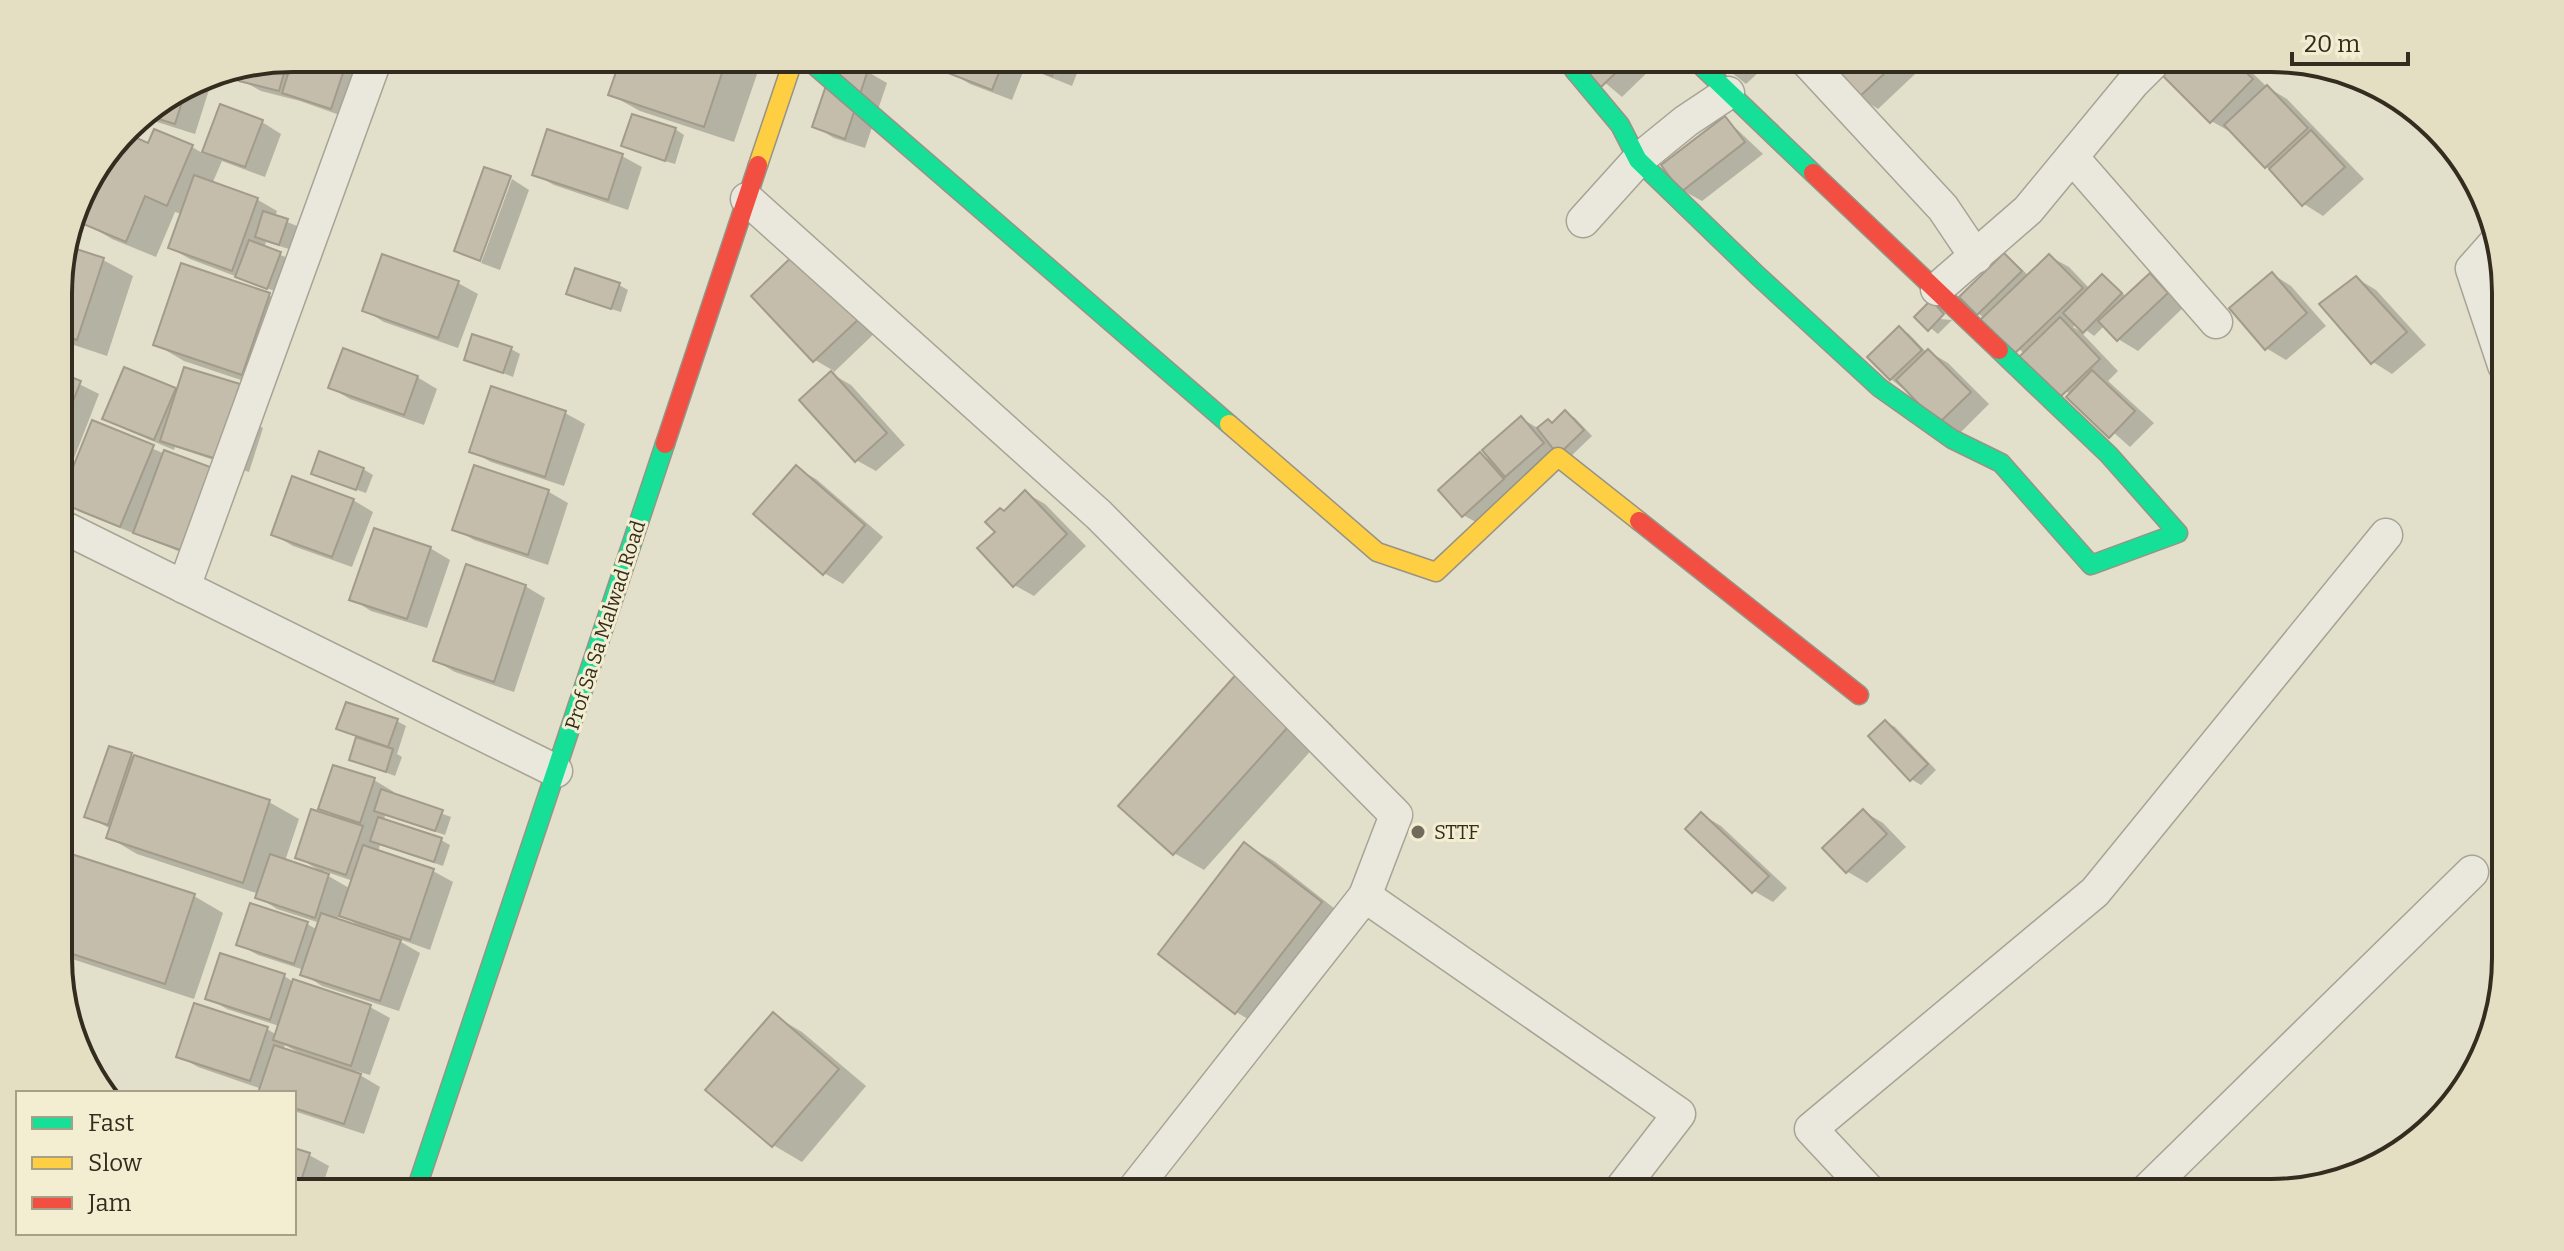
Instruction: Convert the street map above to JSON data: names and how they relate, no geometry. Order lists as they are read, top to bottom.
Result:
{
  "streets": {
    "street": ["Prof Sa Sa Malwad Road"]
  },
  "places": ["STTF"],
  "legend": ["Fast", "Slow", "Jam"],
  "scale_bar": "20 m"
}
